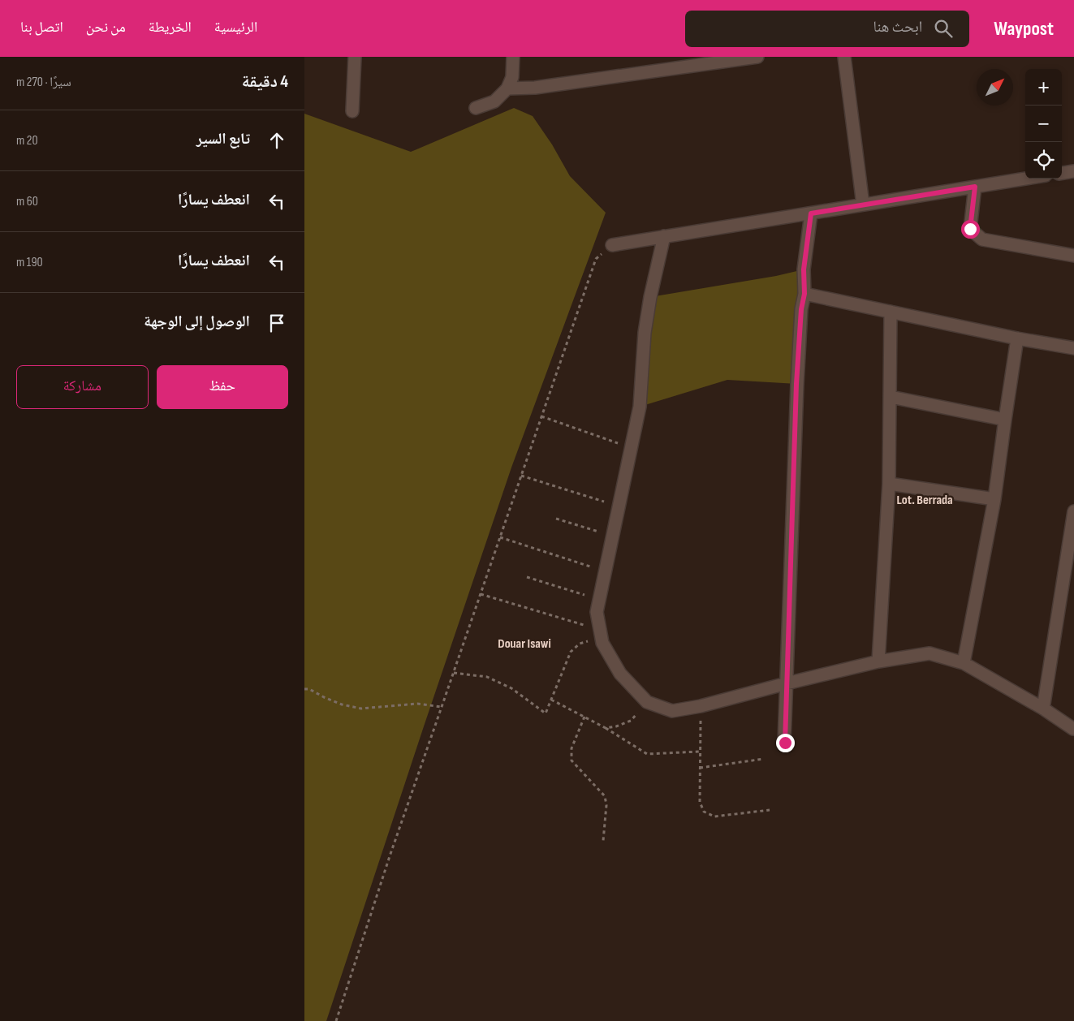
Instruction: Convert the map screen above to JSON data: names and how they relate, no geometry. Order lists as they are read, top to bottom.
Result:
{
  "districts": ["Lot. Berrada", "Douar Isawi"],
  "north": "top right",
  "page": {
    "header": "Waypost",
    "search": "ابحث هنا",
    "nav": [
      "الرئيسية",
      "الخريطة",
      "من نحن",
      "اتصل بنا"
    ],
    "heading": ["4 دقيقة", "سيرًا · 270 m"],
    "map_buttons": ["+", "−"],
    "list": [
      ["تابع السير", "20 m"],
      ["انعطف يسارًا", "60 m"],
      ["انعطف يسارًا", "190 m"],
      "الوصول إلى الوجهة"
    ],
    "buttons": ["حفظ", "مشاركة"]
  }
}
